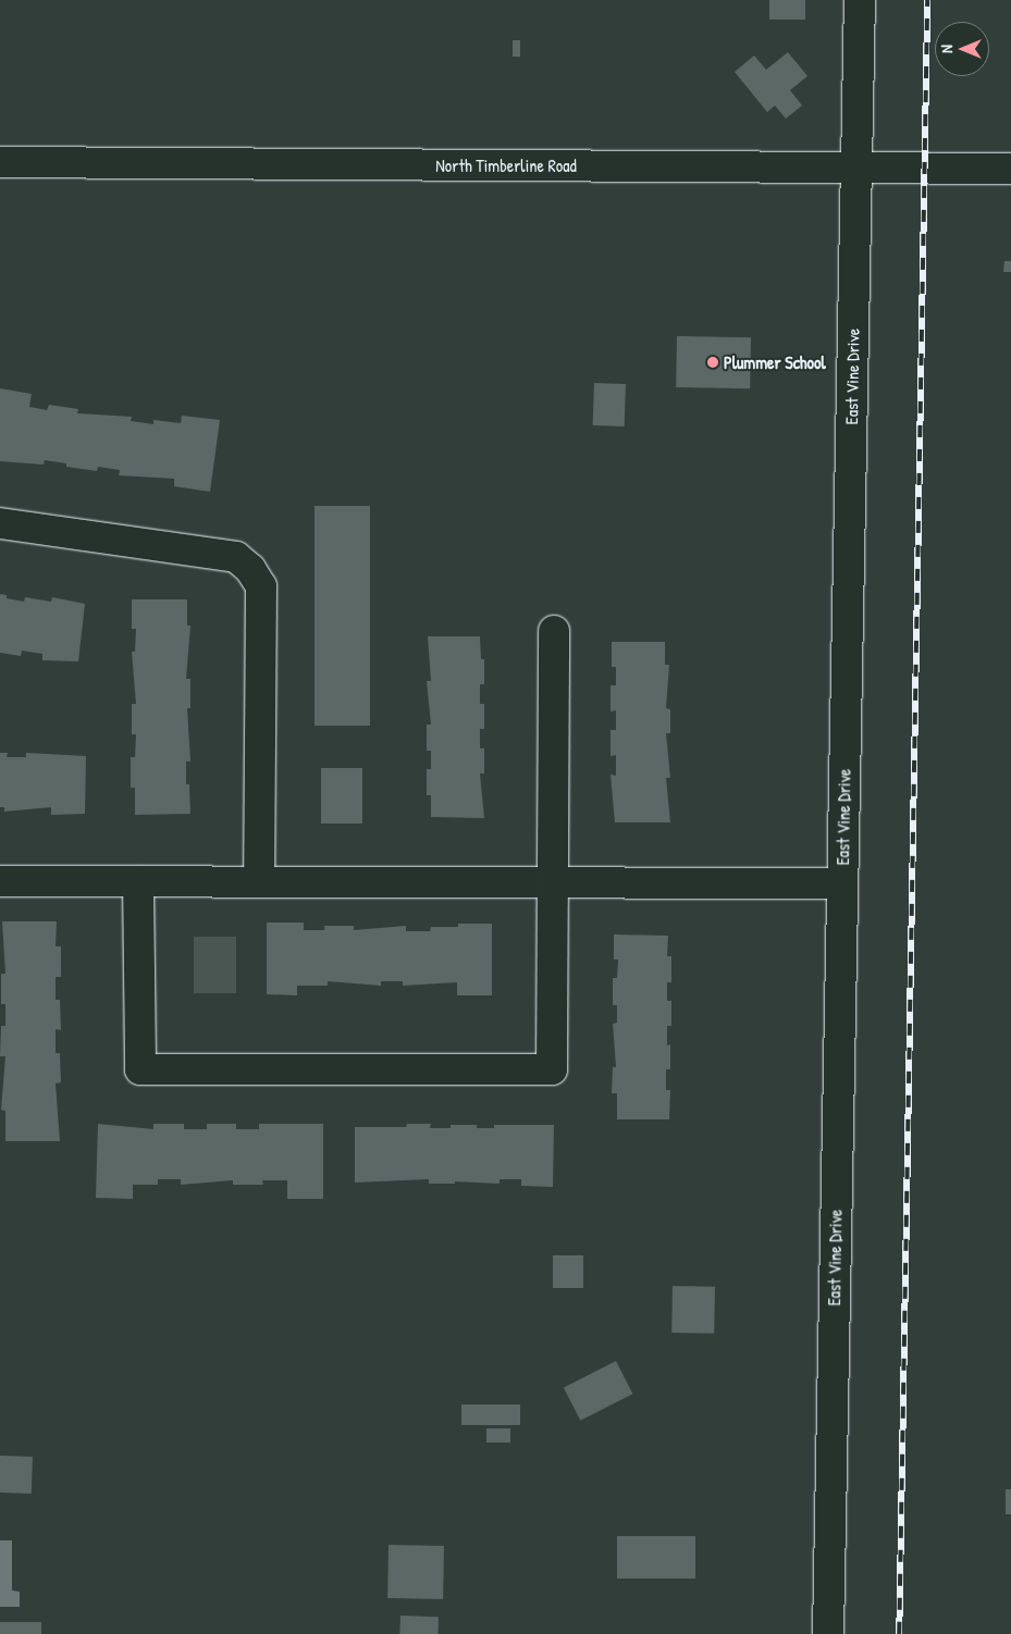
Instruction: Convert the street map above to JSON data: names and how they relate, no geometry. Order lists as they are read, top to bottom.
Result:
{
  "streets": {
    "main road": ["North Timberline Road", "East Vine Drive"]
  },
  "crossings": [
    ["North Timberline Road", "East Vine Drive"]
  ],
  "places": ["Plummer School"],
  "north": "left"
}
